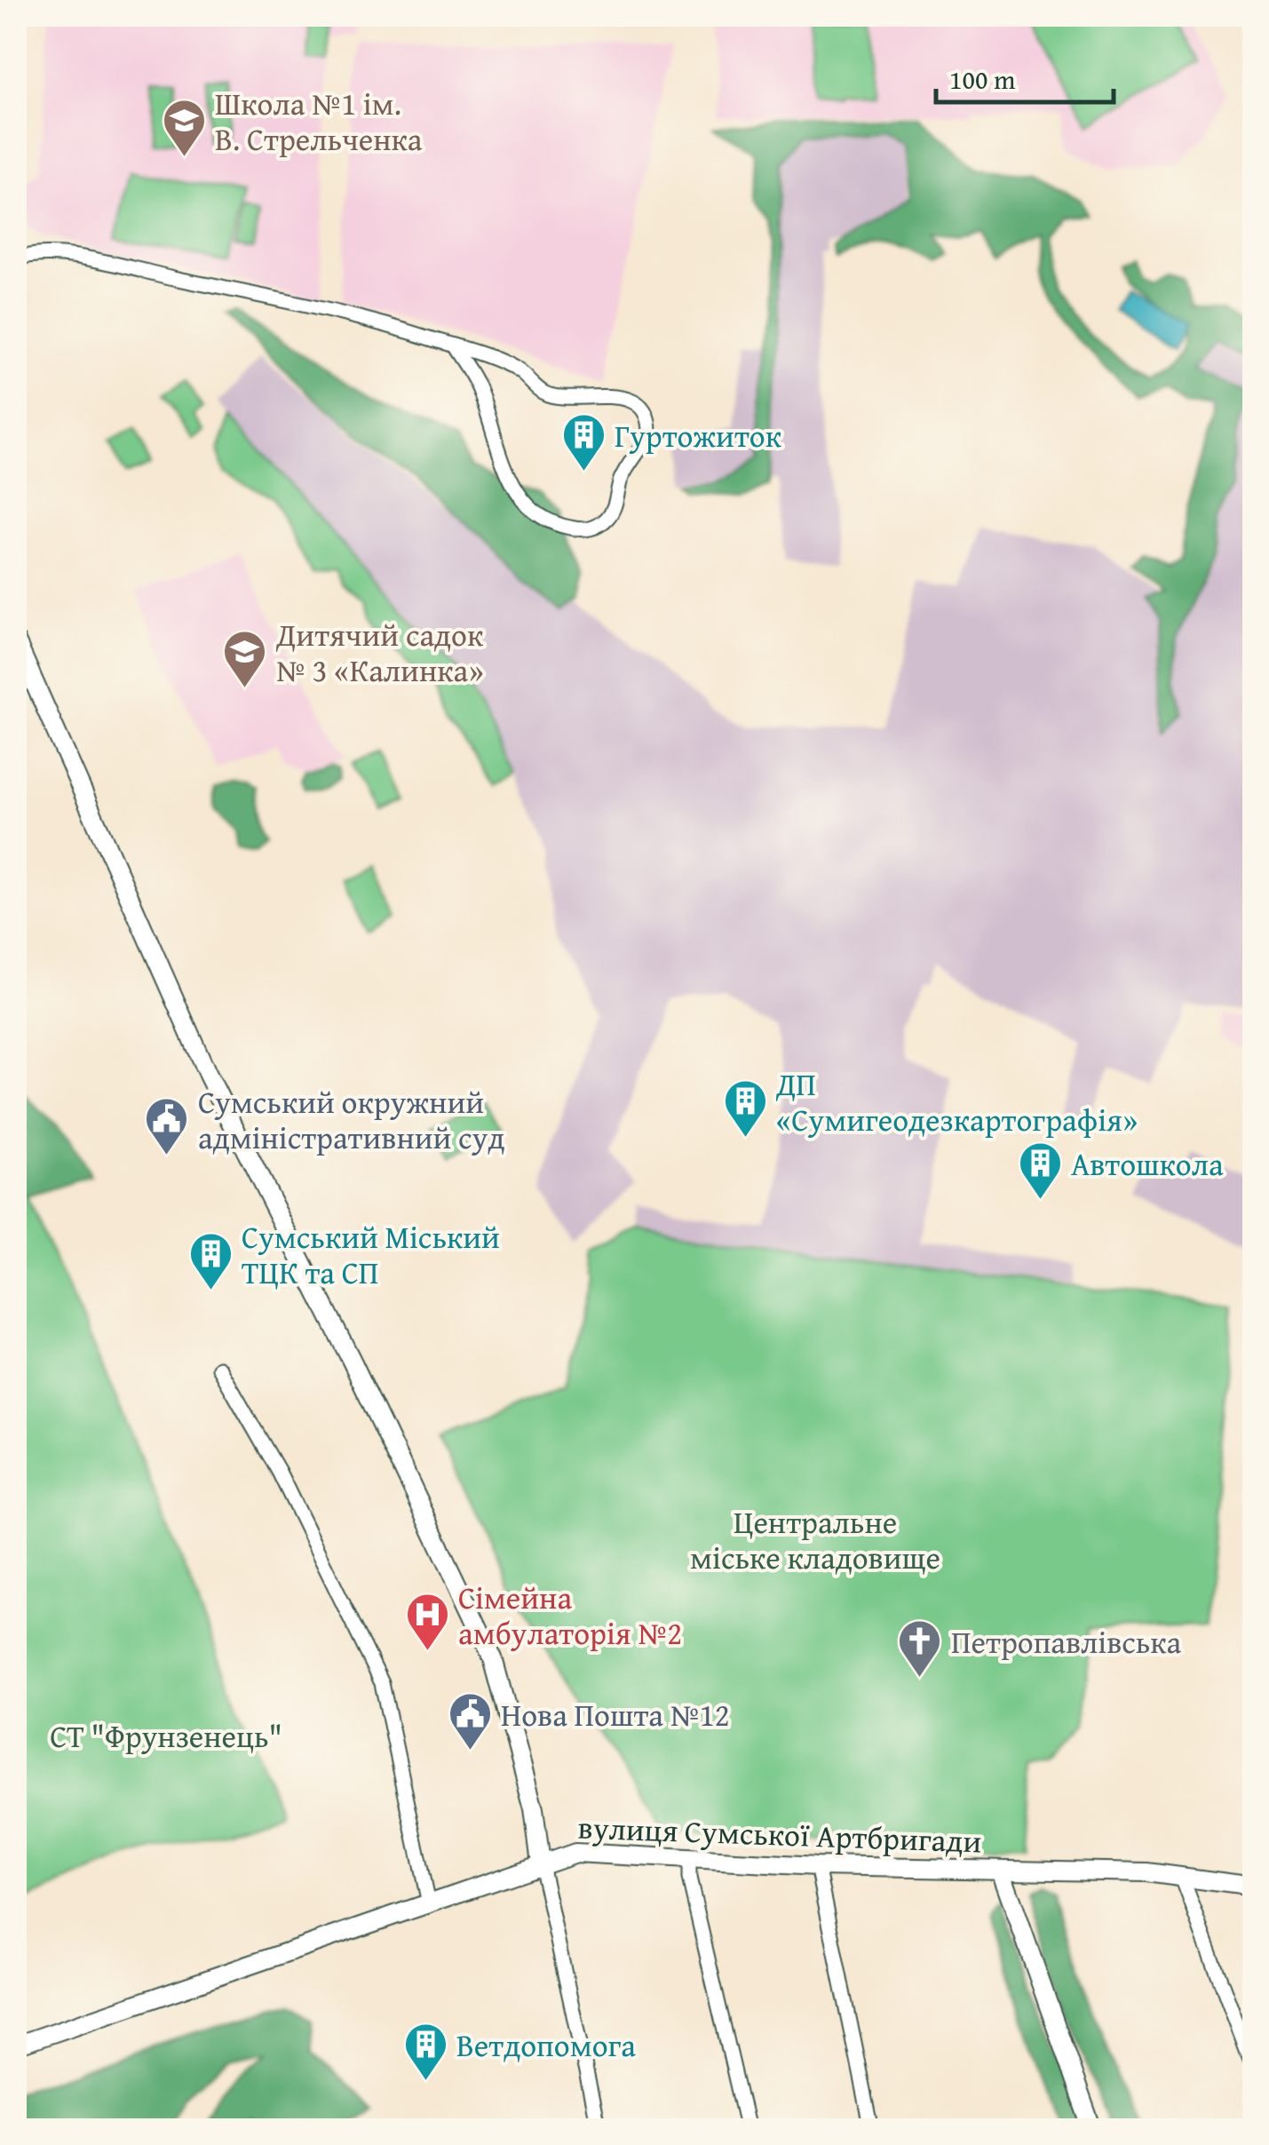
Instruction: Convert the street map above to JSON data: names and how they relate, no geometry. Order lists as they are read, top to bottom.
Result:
{
  "streets": {
    "main road": ["вулиця Сумської Артбригади"]
  },
  "parks": ["Центральне міське кладовище", "СТ \"Фрунзенець\""],
  "places": {
    "school or university": ["Школа №1 ім. В. Стрельченка", "Дитячий садок № 3 «Калинка»"],
    "building": [
      "Гуртожиток",
      "ДП «Сумигеодезкартографія»",
      "Автошкола",
      "Сумський Міський ТЦК та СП",
      "Ветдопомога"
    ],
    "public building": ["Сумський окружний адміністративний суд", "Нова Пошта №12"],
    "hospital": ["Сімейна амбулаторія №2"],
    "church": ["Петропавлівська"]
  },
  "scale_bar": "100 m"
}
